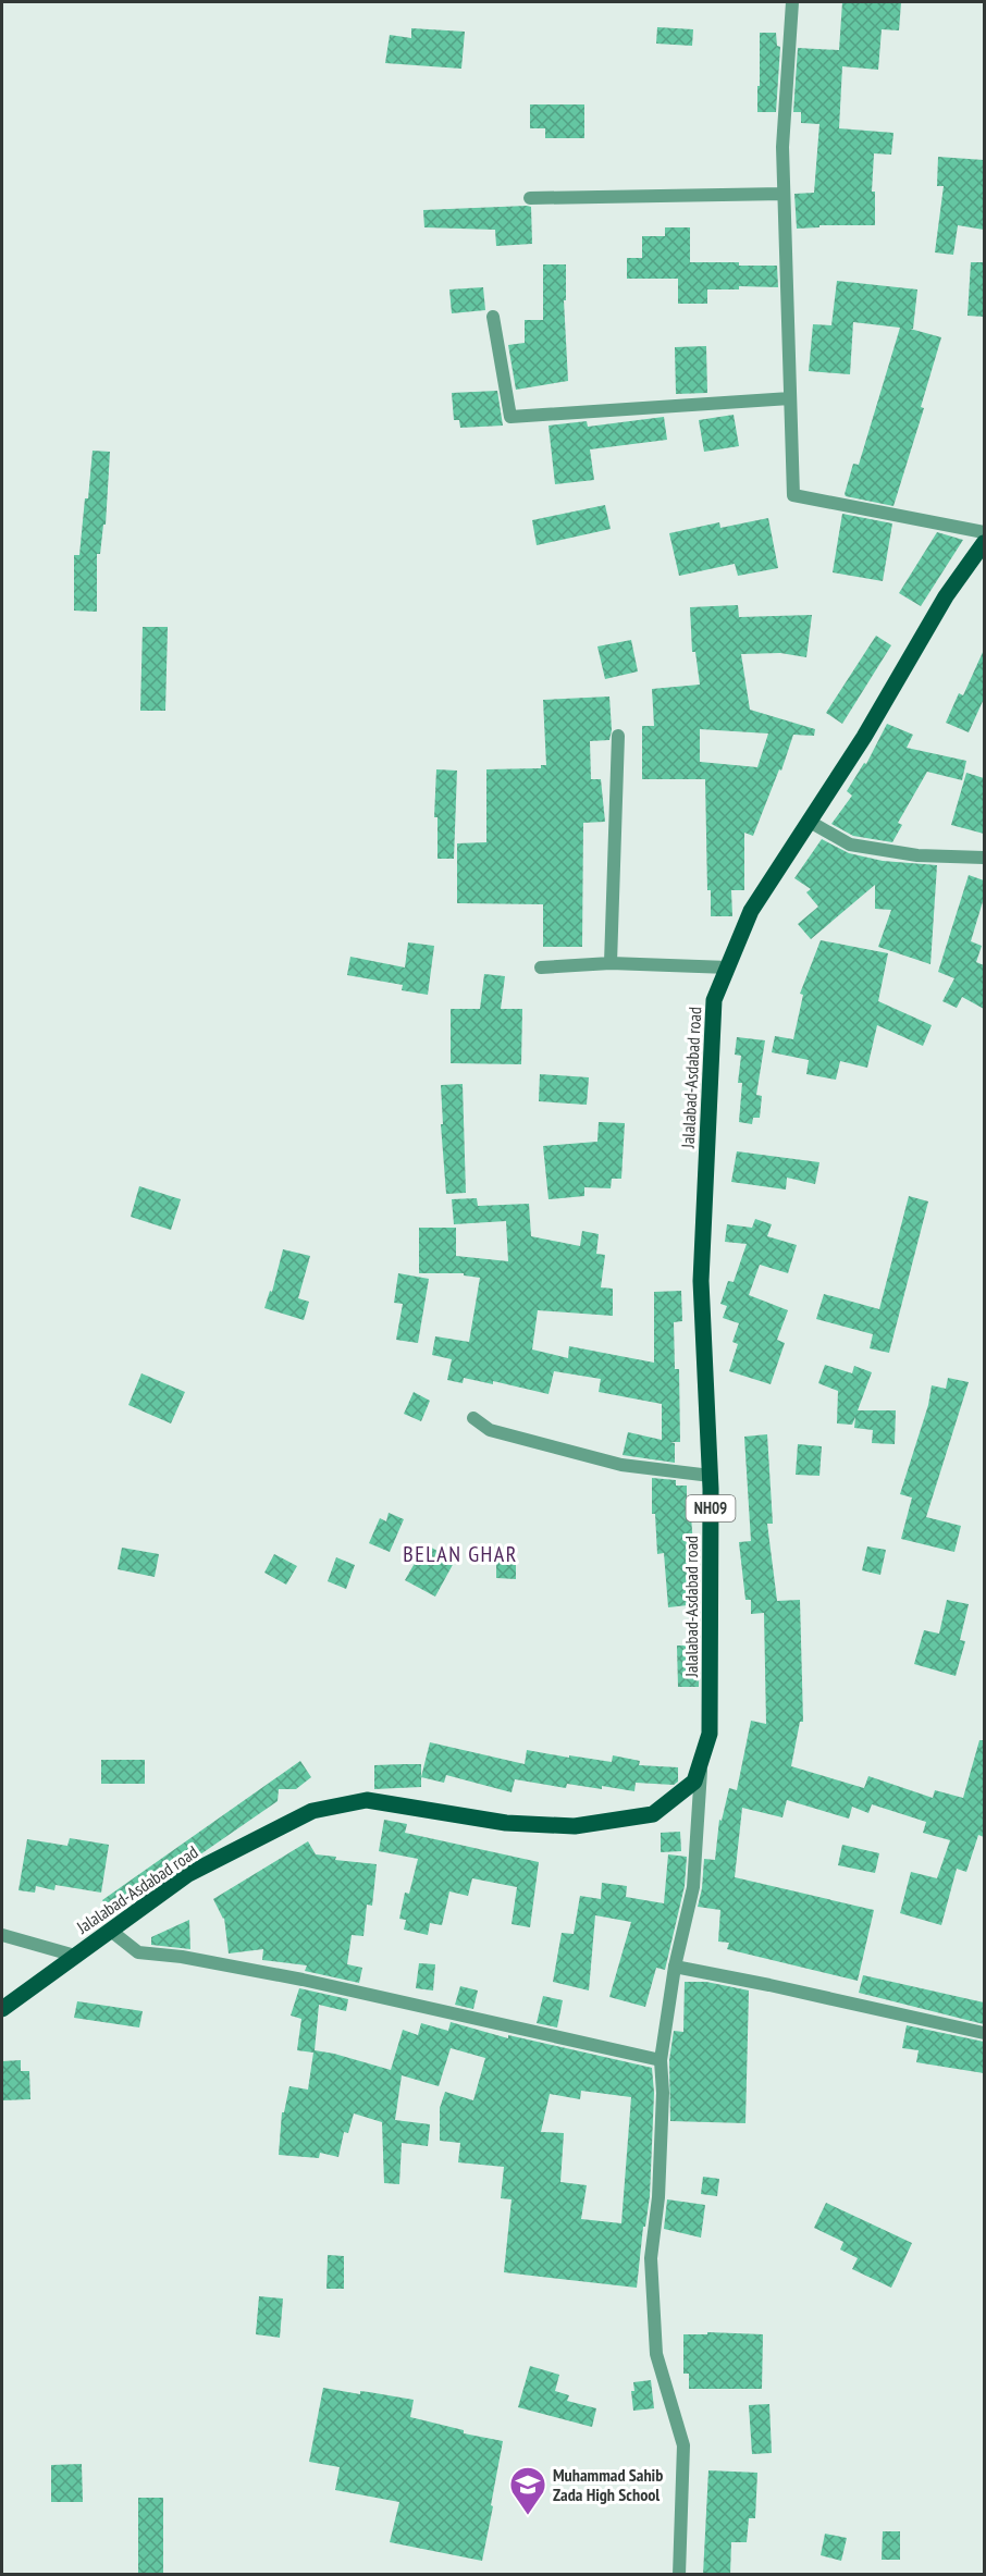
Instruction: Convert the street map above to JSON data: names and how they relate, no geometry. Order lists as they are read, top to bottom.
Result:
{
  "streets": {
    "main road": ["Jalalabad-Asdabad road", "NH09"]
  },
  "districts": ["BELAN GHAR"],
  "places": {
    "school or university": ["Muhammad Sahib Zada High School"]
  }
}
